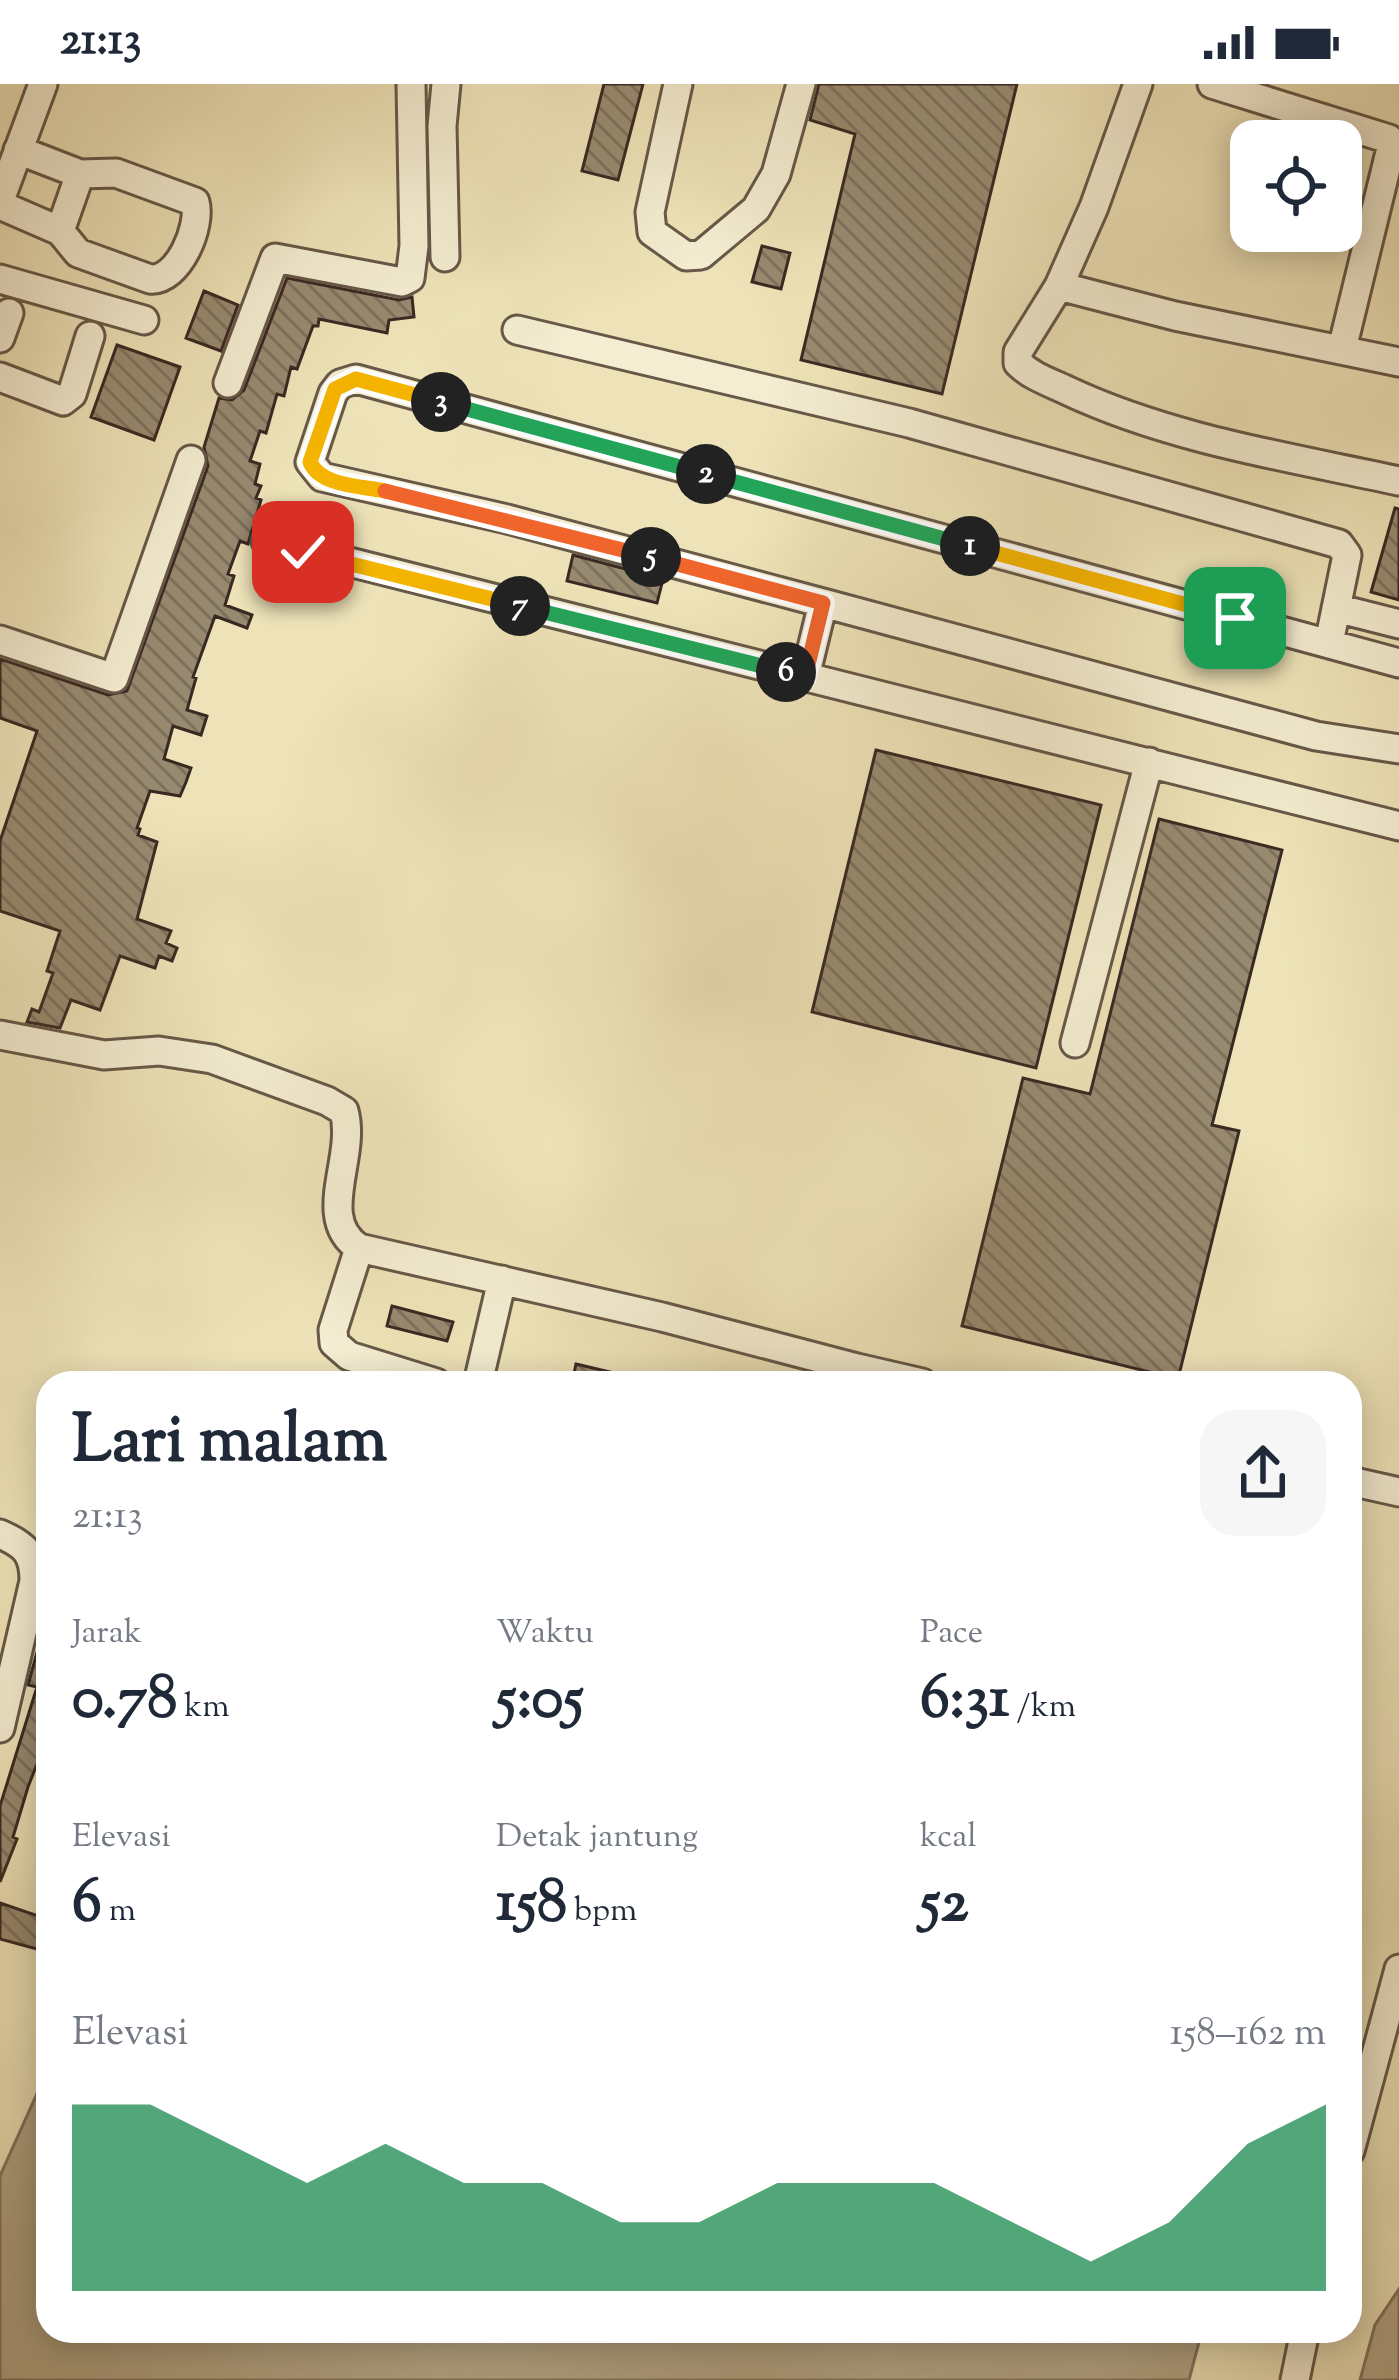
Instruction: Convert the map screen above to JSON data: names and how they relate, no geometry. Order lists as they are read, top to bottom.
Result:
{
  "page": {
    "status": "21:13",
    "pins": [
      "3",
      "2",
      "1",
      "5",
      "7",
      "6"
    ],
    "heading": ["Lari malam", "21:13"],
    "stats": [
      ["Jarak", "0.78 km"],
      ["Waktu", "5:05"],
      ["Pace", "6:31 /km"],
      ["Elevasi", "6 m"],
      ["Detak jantung", "158 bpm"],
      ["kcal", "52"]
    ],
    "chart": ["Elevasi", "158–162 m"]
  }
}
